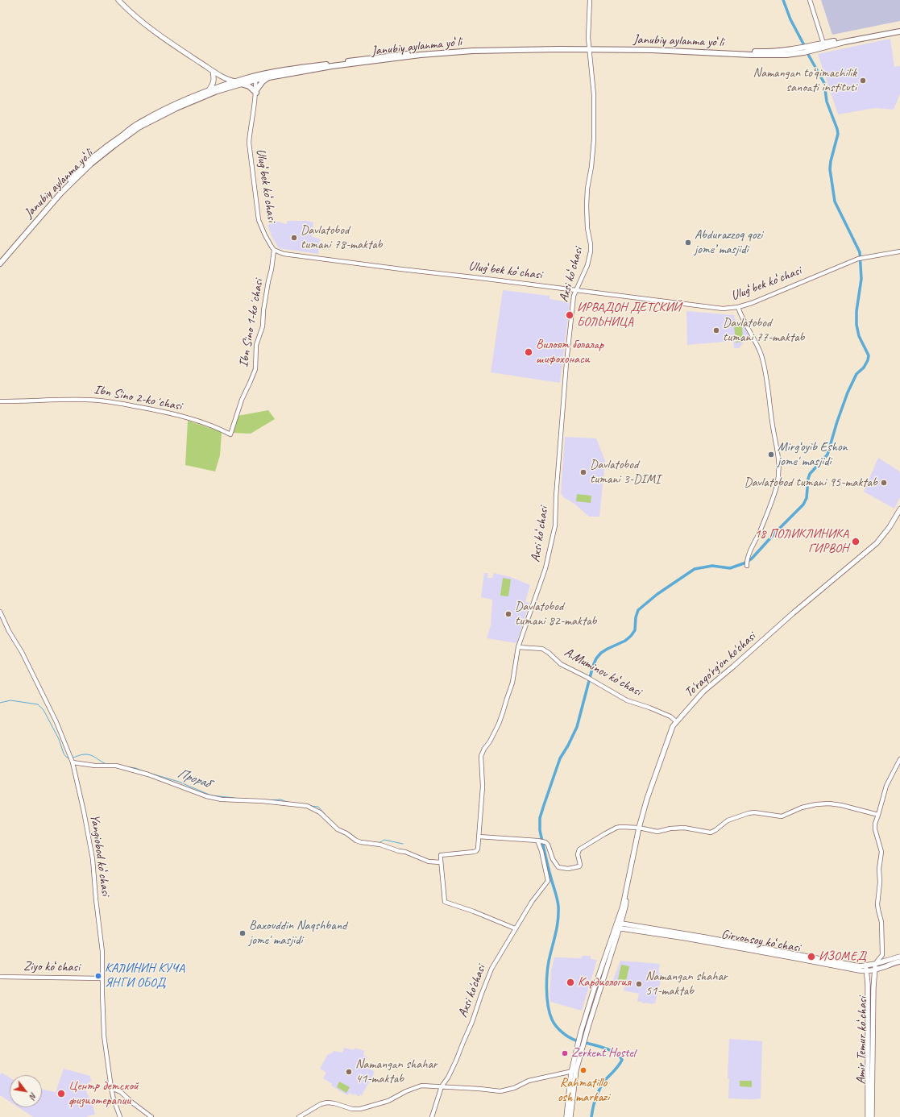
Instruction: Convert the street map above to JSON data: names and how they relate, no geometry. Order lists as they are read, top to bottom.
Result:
{
  "streets": {
    "highway": ["Janubiy aylanma yoʻli"],
    "main road": ["To'raqo'rg'on ko'chasi", "Girvonsoy koʻchasi", "Amir Temur koʻchasi"],
    "street": [
      "Ulugʻbek koʻchasi",
      "Axsi koʻchasi",
      "Ibn Sino 1-koʼchasi",
      "Ibn Sino 2-koʼchasi",
      "A.Muminov koʻchasi",
      "Yangiobod koʻchasi",
      "Ziyo koʻchasi",
      "Axsi ko'chasi"
    ]
  },
  "crossings": [
    ["Janubiy aylanma yoʻli", "Ulugʻbek koʻchasi"],
    ["Janubiy aylanma yoʻli", "Axsi koʻchasi"],
    ["Ulugʻbek koʻchasi", "Axsi koʻchasi"],
    ["Ulugʻbek koʻchasi", "Ibn Sino 1-koʼchasi"],
    ["Axsi koʻchasi", "A.Muminov koʻchasi"],
    ["Ibn Sino 1-koʼchasi", "Ibn Sino 2-koʼchasi"],
    ["To'raqo'rg'on ko'chasi", "A.Muminov koʻchasi"],
    ["To'raqo'rg'on ko'chasi", "Girvonsoy koʻchasi"],
    ["Yangiobod koʻchasi", "Ziyo koʻchasi"],
    ["Girvonsoy koʻchasi", "Amir Temur koʻchasi"]
  ],
  "water": ["Прораб"],
  "places": [
    "Namangan to‘qimachilik sanoati instituti",
    "Davlatobod tumani 78-maktab",
    "Abdurazzoq qozi jome’ masjidi",
    "ИРВАДОН ДЕТСКИЙ БОЛЬНИЦА",
    "Davlatobod tumani 77-maktab",
    "Вилоят болалар шифохонаси",
    "Mirg‘oyib Eshon jome' masjidi",
    "Davlatobod tumani 3-DIMI",
    "Davlatobod tumani 95-maktab",
    "18 ПОЛИКЛИНИКА ГИРВОН",
    "Davlatobod tumani 82-maktab",
    "Baxouddin Naqshband jome' masjidi",
    "ИЗОМЕД",
    "КАЛИНИН КУЧА ЯНГИ ОБОД",
    "Кардиология",
    "Namangan shahar 51-maktab",
    "Zerkent Hostel",
    "Rahmatillo osh markazi",
    "Namangan shahar 41-maktab",
    "Центр детской физиотерапии"
  ],
  "north": "bottom right"
}
